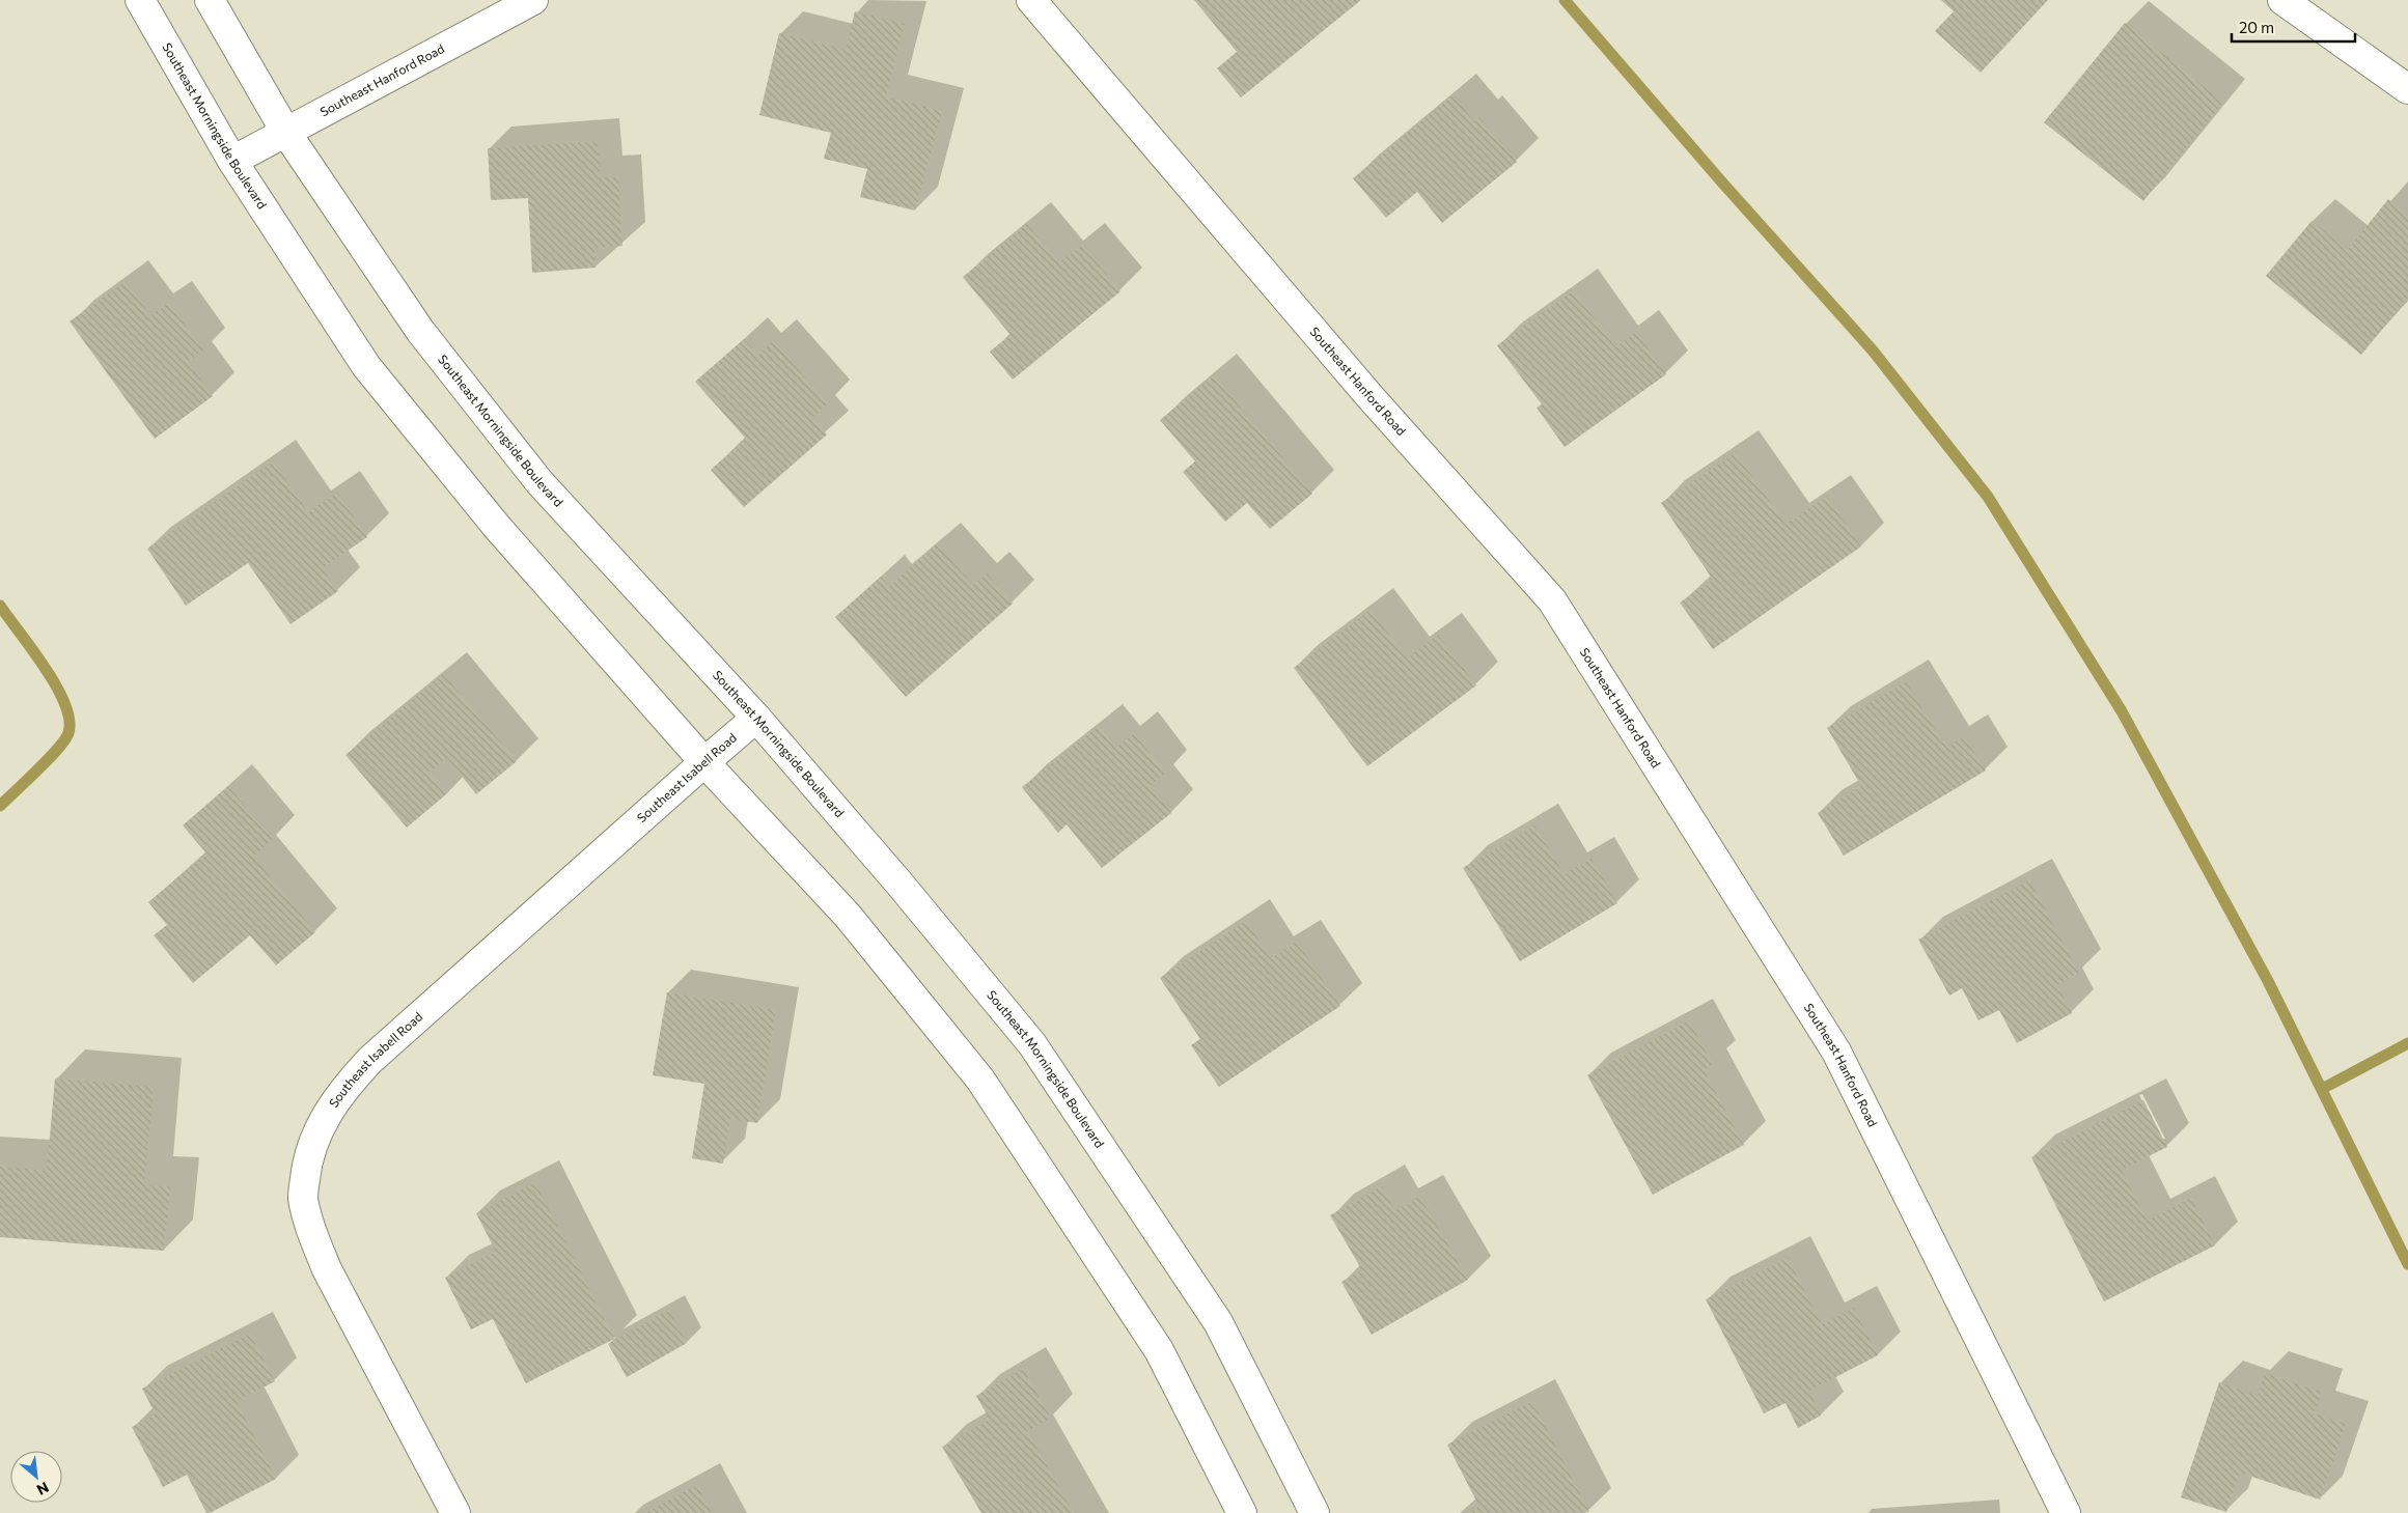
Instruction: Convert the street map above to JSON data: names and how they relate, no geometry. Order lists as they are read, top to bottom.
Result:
{
  "streets": {
    "street": ["Southeast Hanford Road", "Southeast Morningside Boulevard", "Southeast Isabell Road"]
  },
  "crossings": [
    ["Southeast Hanford Road", "Southeast Morningside Boulevard"],
    ["Southeast Morningside Boulevard", "Southeast Isabell Road"]
  ],
  "scale_bar": "20 m",
  "north": "bottom right"
}
